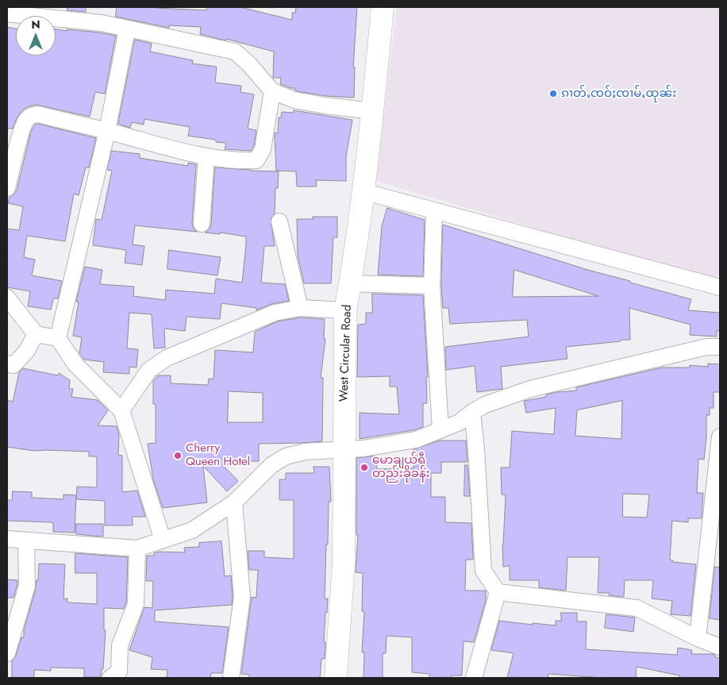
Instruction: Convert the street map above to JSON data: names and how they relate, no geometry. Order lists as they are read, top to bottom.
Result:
{
  "streets": {
    "street": ["West Circular Road"]
  },
  "places": ["ၵၢတ်ႇၸဝ်ႈၸၢမ်ႇထုၼ်း", "Cherry Queen Hotel", "မောချယ်ရီ တည်းခိုခန်း"],
  "north": "top"
}
